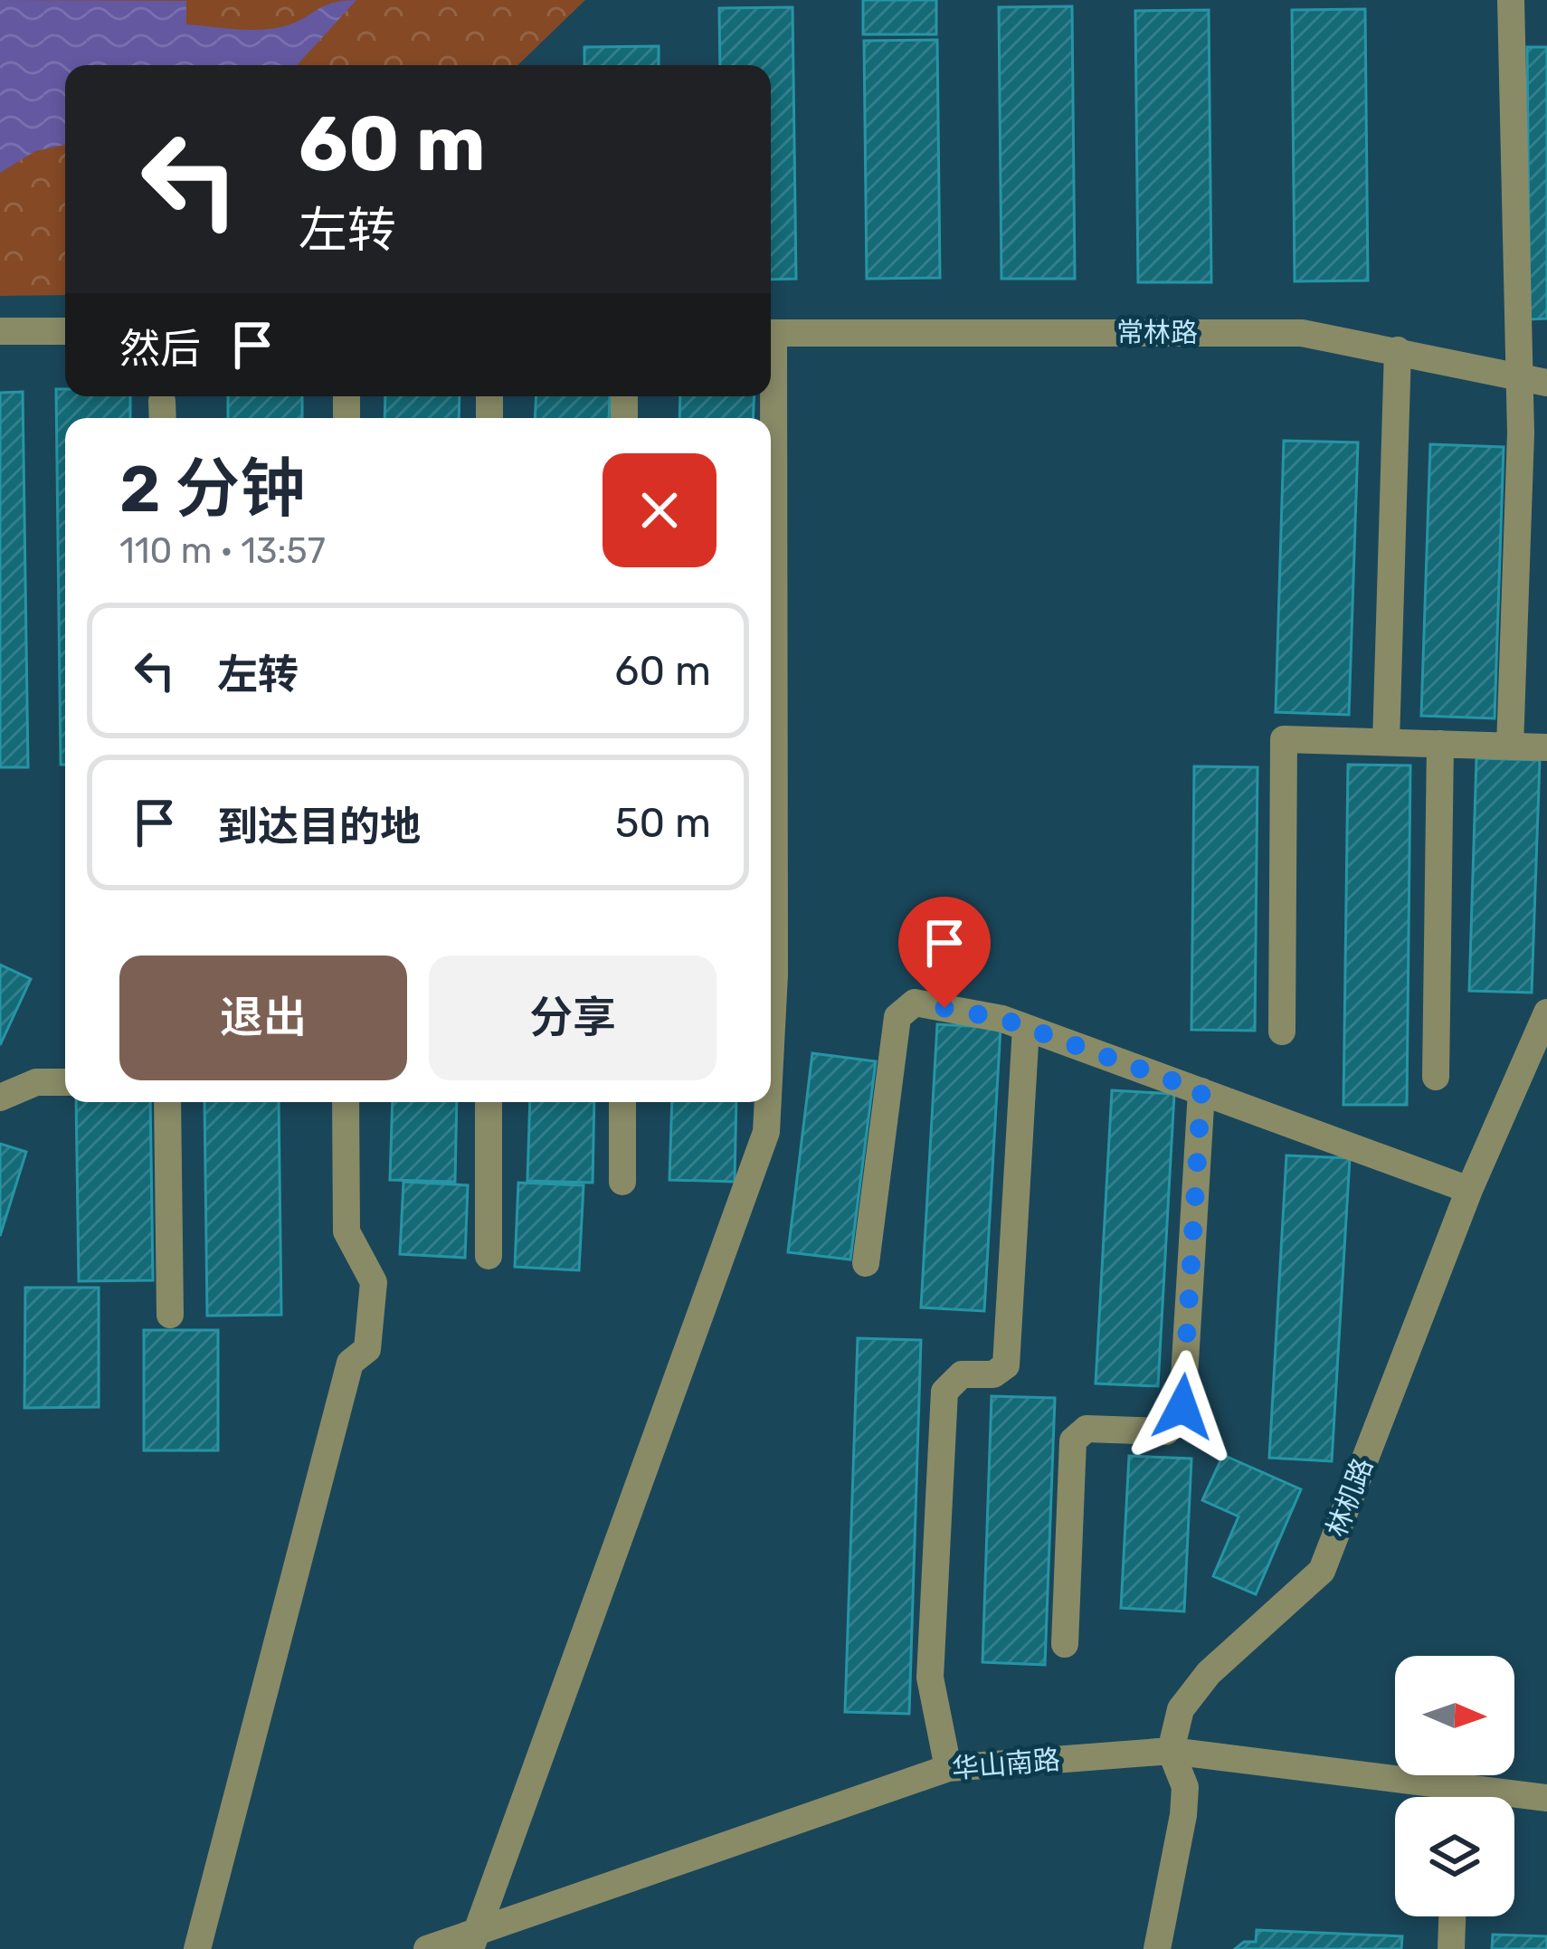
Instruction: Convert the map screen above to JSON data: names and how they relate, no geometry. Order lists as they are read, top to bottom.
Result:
{
  "streets": {
    "street": ["常林路", "林机路", "华山南路"]
  },
  "crossings": [
    ["林机路", "华山南路"]
  ],
  "north": "right",
  "page": {
    "turn": ["60 m", "左转"],
    "then": "然后",
    "heading": ["2 分钟", "110 m · 13:57"],
    "list": [
      {
        "name": "左转",
        "value": "60 m"
      },
      {
        "name": "到达目的地",
        "value": "50 m"
      }
    ],
    "buttons": ["退出", "分享"]
  }
}
